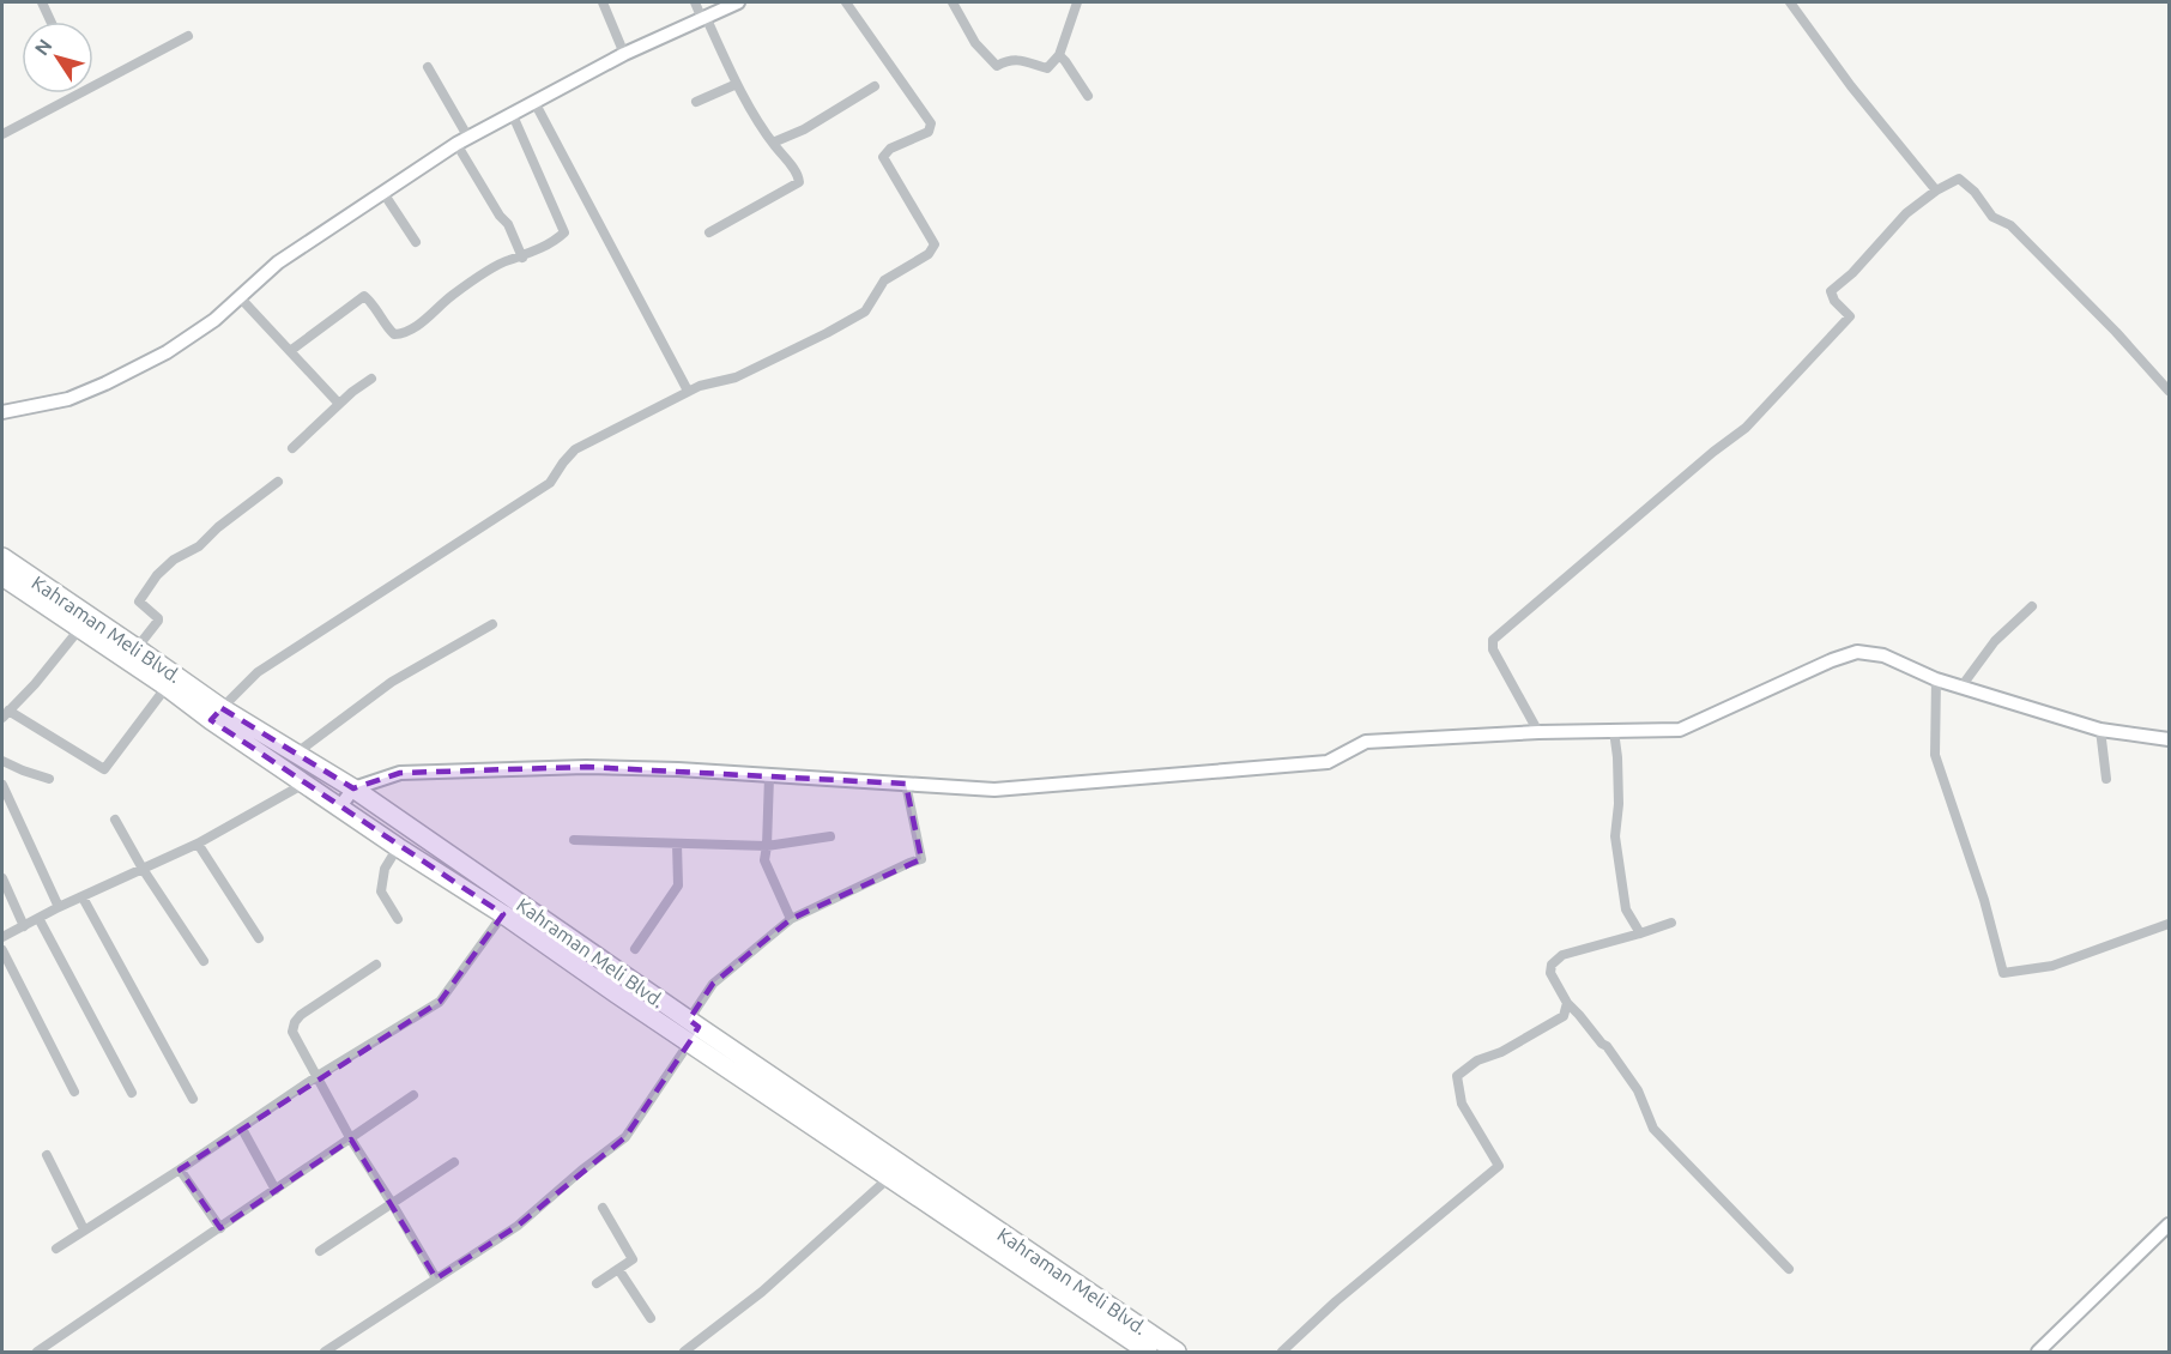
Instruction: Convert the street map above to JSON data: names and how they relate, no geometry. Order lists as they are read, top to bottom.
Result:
{
  "streets": {
    "highway": ["Kahraman Meli Blvd."]
  },
  "north": "top left"
}
